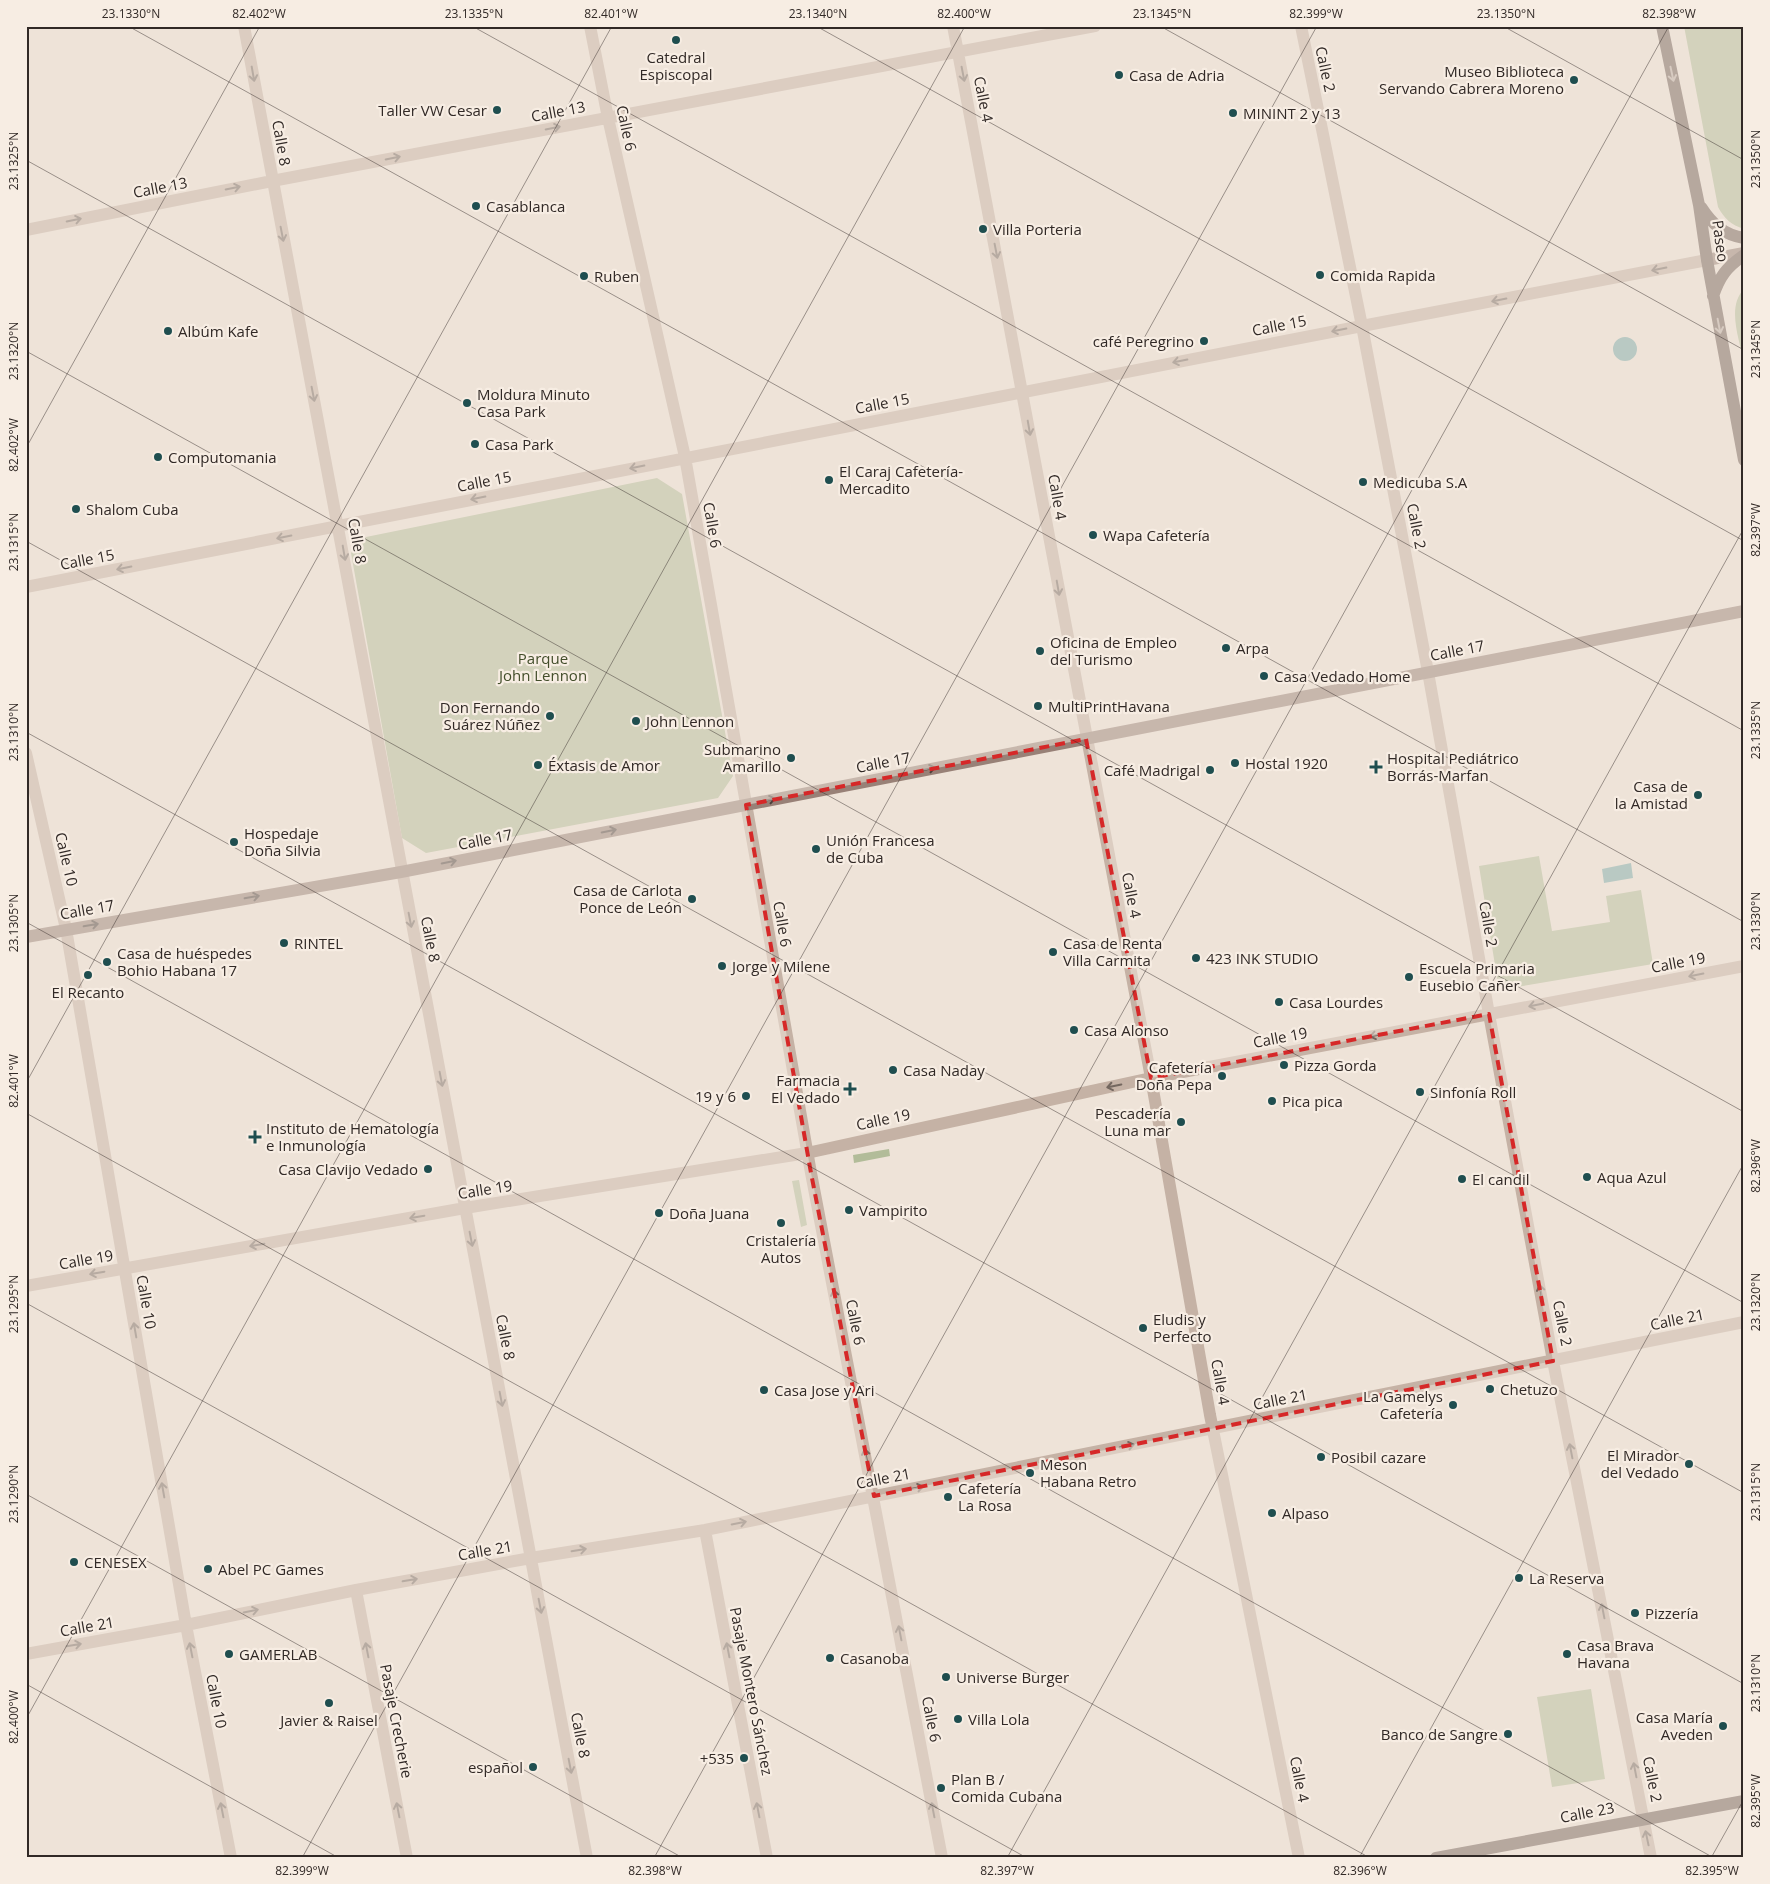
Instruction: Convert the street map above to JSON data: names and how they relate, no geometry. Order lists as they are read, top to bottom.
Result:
{
  "streets": {
    "main road": ["Paseo", "Calle 23"],
    "street": [
      "Calle 2",
      "Calle 4",
      "Calle 13",
      "Calle 6",
      "Calle 8",
      "Calle 15",
      "Calle 17",
      "Calle 10",
      "Calle 19",
      "Calle 21",
      "Pasaje Montero Sánchez",
      "Pasaje Crecherie"
    ]
  },
  "crossings": [
    ["Calle 2", "Calle 15"],
    ["Calle 2", "Calle 17"],
    ["Calle 2", "Calle 19"],
    ["Calle 2", "Calle 21"],
    ["Calle 2", "Calle 23"],
    ["Calle 4", "Calle 13"],
    ["Calle 4", "Calle 15"],
    ["Calle 4", "Calle 17"],
    ["Calle 4", "Calle 19"],
    ["Calle 4", "Calle 21"],
    ["Calle 13", "Calle 6"],
    ["Calle 13", "Calle 8"],
    ["Calle 6", "Calle 15"],
    ["Calle 6", "Calle 17"],
    ["Calle 6", "Calle 19"],
    ["Calle 6", "Calle 21"],
    ["Calle 8", "Calle 15"],
    ["Calle 8", "Calle 17"],
    ["Calle 8", "Calle 19"],
    ["Calle 8", "Calle 21"],
    ["Paseo", "Calle 15"],
    ["Calle 17", "Calle 10"],
    ["Calle 10", "Calle 19"],
    ["Calle 10", "Calle 21"],
    ["Calle 21", "Pasaje Montero Sánchez"],
    ["Calle 21", "Pasaje Crecherie"]
  ],
  "one_way": [
    "Calle 2",
    "Calle 4",
    "Calle 13",
    "Calle 6",
    "Calle 8",
    "Paseo",
    "Calle 15",
    "Calle 17",
    "Calle 10",
    "Calle 19",
    "Calle 21",
    "Pasaje Montero Sánchez",
    "Pasaje Crecherie"
  ],
  "parks": ["Parque John Lennon"],
  "places": {
    "other": [
      "Catedral Espiscopal",
      "Casa de Adria",
      "Museo Biblioteca Servando Cabrera Moreno",
      "Taller VW Cesar",
      "MININT 2 y 13",
      "Casablanca",
      "Villa Porteria",
      "Comida Rapida",
      "Ruben",
      "Albúm Kafe",
      "café Peregrino",
      "Moldura Minuto Casa Park",
      "Casa Park",
      "Computomania",
      "El Caraj Cafetería- Mercadito",
      "Medicuba S.A",
      "Shalom Cuba",
      "Wapa Cafetería",
      "Arpa",
      "Oficina de Empleo del Turismo",
      "Casa Vedado Home",
      "MultiPrintHavana",
      "Don Fernando Suárez Núñez",
      "John Lennon",
      "Submarino Amarillo",
      "Hostal 1920",
      "Éxtasis de Amor",
      "Café Madrigal",
      "Casa de la Amistad",
      "Hospedaje Doña Silvia",
      "Unión Francesa de Cuba",
      "Casa de Carlota Ponce de León",
      "RINTEL",
      "Casa de Renta Villa Carmita",
      "423 INK STUDIO",
      "Casa de huéspedes Bohio Habana 17",
      "Jorge y Milene",
      "El Recanto",
      "Escuela Primaria Eusebio Cañer",
      "Casa Lourdes",
      "Casa Alonso",
      "Pizza Gorda",
      "Casa Naday",
      "Cafetería Doña Pepa",
      "Sinfonía Roll",
      "19 y 6",
      "Pica pica",
      "Pescadería Luna mar",
      "Casa Clavijo Vedado",
      "Aqua Azul",
      "El candil",
      "Vampirito",
      "Doña Juana",
      "Cristalería Autos",
      "Eludis y Perfecto",
      "Chetuzo",
      "Casa Jose y Ari",
      "La Gamelys Cafetería",
      "Posibil cazare",
      "El Mirador del Vedado",
      "Meson Habana Retro",
      "Cafetería La Rosa",
      "Alpaso",
      "CENESEX",
      "Abel PC Games",
      "La Reserva",
      "Pizzería",
      "GAMERLAB",
      "Casa Brava Havana",
      "Casanoba",
      "Universe Burger",
      "Javier & Raisel",
      "Villa Lola",
      "Casa María Aveden",
      "Banco de Sangre",
      "+535",
      "español",
      "Plan B / Comida Cubana"
    ],
    "health": ["Hospital Pediátrico Borrás-Marfan", "Farmacia El Vedado", "Instituto de Hematología e Inmunología"]
  },
  "coordinates": [
    "23.1330°N",
    "82.402°W",
    "23.1335°N",
    "82.401°W",
    "23.1340°N",
    "82.400°W",
    "23.1345°N",
    "82.399°W",
    "23.1350°N",
    "82.398°W",
    "23.1325°N",
    "23.1320°N",
    "82.397°W",
    "23.1315°N",
    "23.1310°N",
    "23.1305°N",
    "82.396°W",
    "23.1295°N",
    "23.1290°N",
    "82.395°W"
  ]
}
